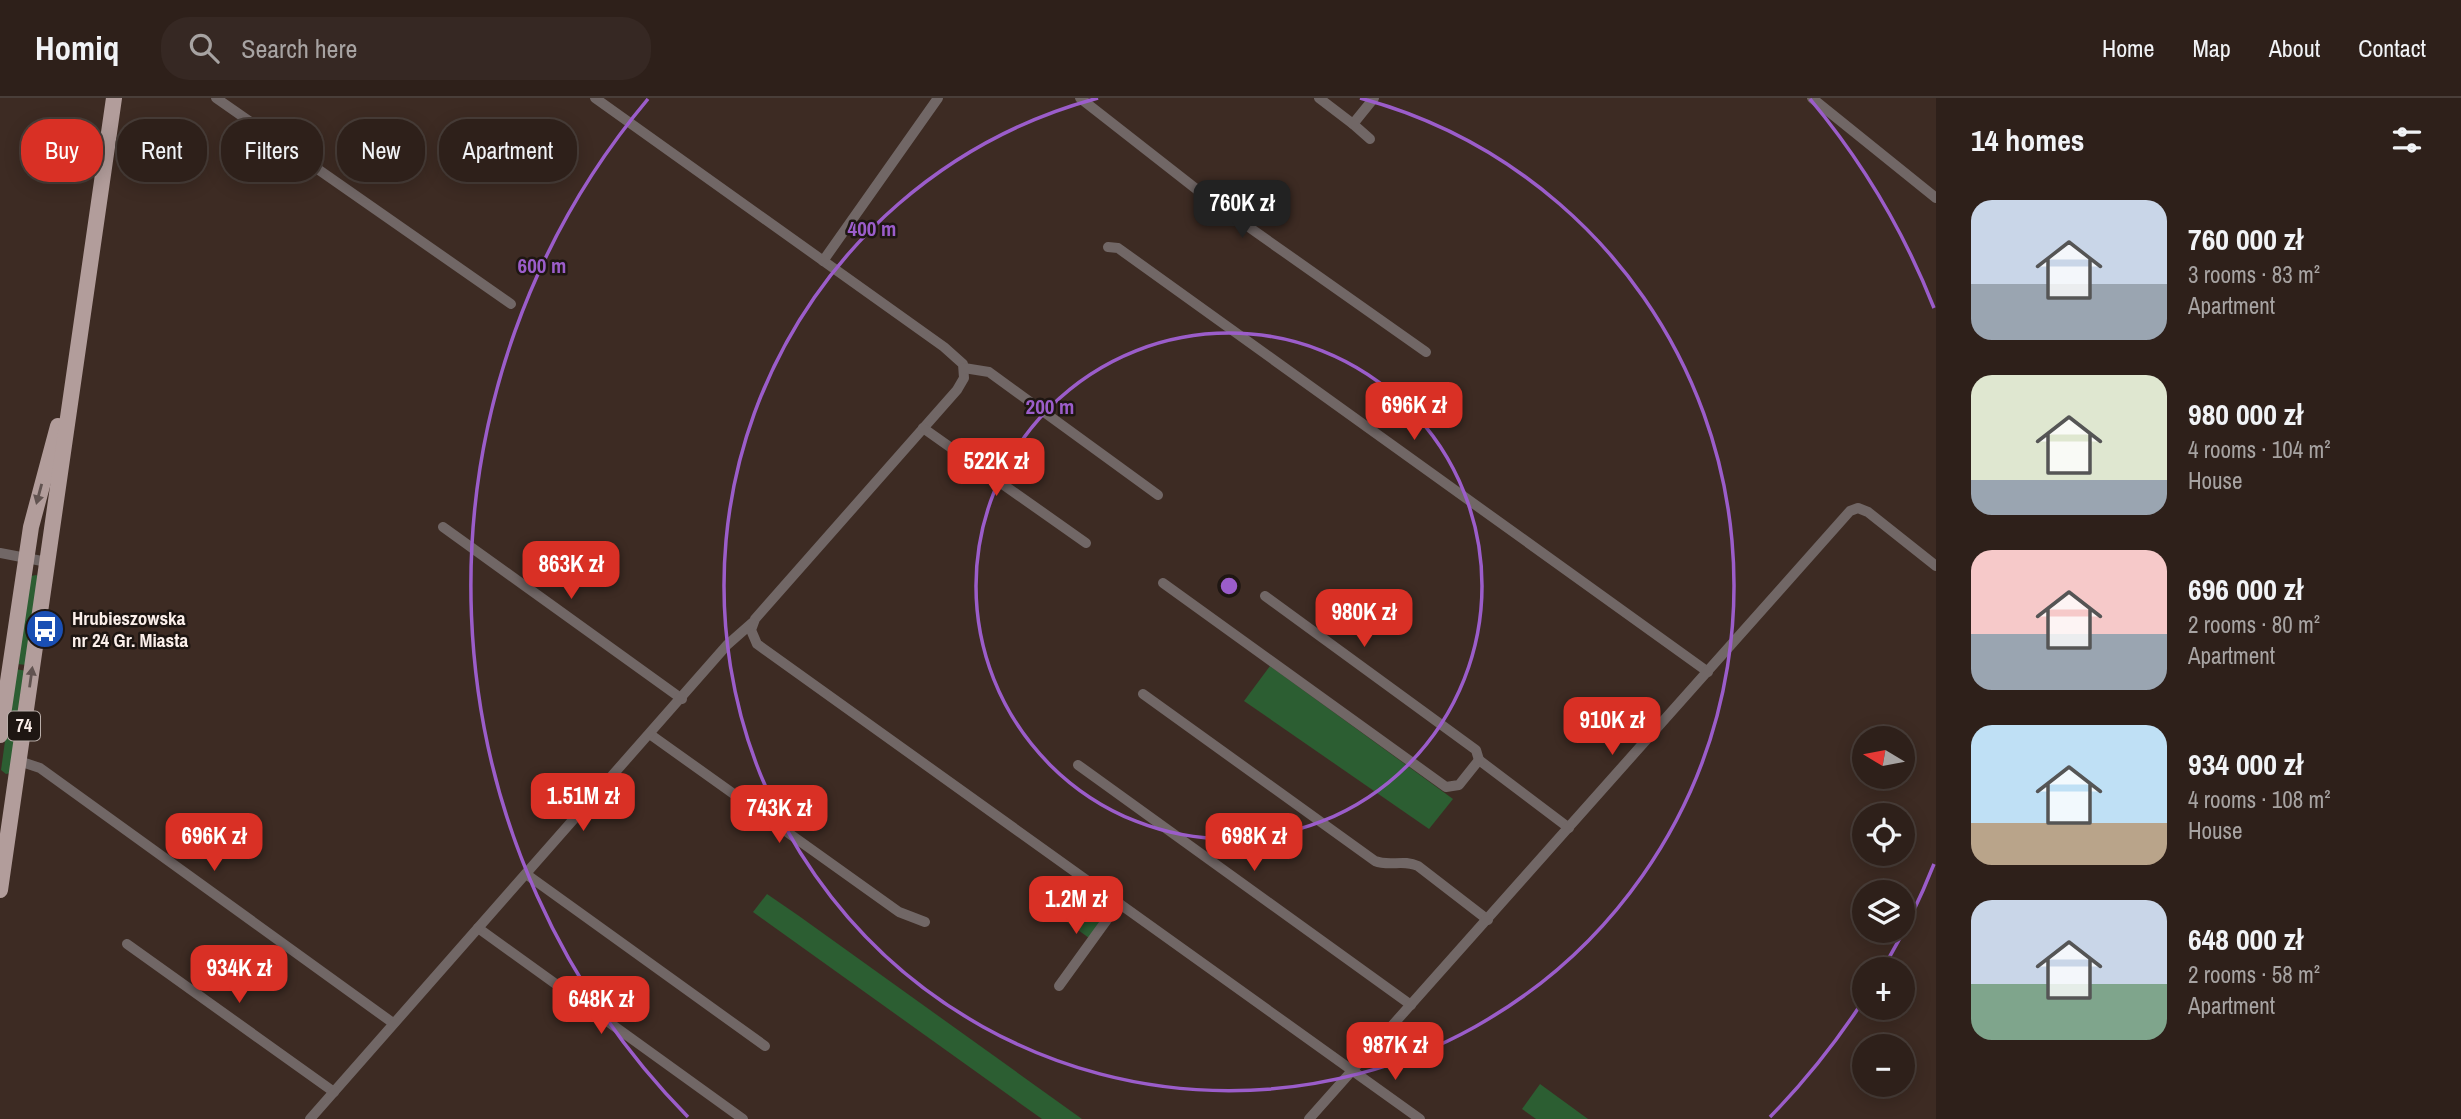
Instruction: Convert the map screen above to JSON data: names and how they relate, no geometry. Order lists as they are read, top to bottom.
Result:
{
  "streets": {
    "main road": ["74"]
  },
  "places": {
    "bus stop": ["Hrubieszowska nr 24 Gr. Miasta"]
  },
  "north": "left",
  "page": {
    "header": "Homiq",
    "search": "Search here",
    "nav": [
      "Home",
      "Map",
      "About",
      "Contact"
    ],
    "heading": "14 homes",
    "chip": [
      "Buy",
      "Rent",
      "Filters",
      "New",
      "Apartment"
    ],
    "price": [
      "760K zł",
      "696K zł",
      "522K zł",
      "863K zł",
      "980K zł",
      "910K zł",
      "1.51M zł",
      "743K zł",
      "696K zł",
      "698K zł",
      "1.2M zł",
      "934K zł",
      "648K zł",
      "987K zł"
    ],
    "list": [
      {
        "name": "760 000 zł",
        "note": "3 rooms · 83 m² · Apartment"
      },
      {
        "name": "980 000 zł",
        "note": "4 rooms · 104 m² · House"
      },
      {
        "name": "696 000 zł",
        "note": "2 rooms · 80 m² · Apartment"
      },
      {
        "name": "934 000 zł",
        "note": "4 rooms · 108 m² · House"
      },
      {
        "name": "648 000 zł",
        "note": "2 rooms · 58 m² · Apartment"
      }
    ],
    "map_buttons": ["+", "−"]
  },
  "rings": ["400 m", "600 m", "200 m"]
}
